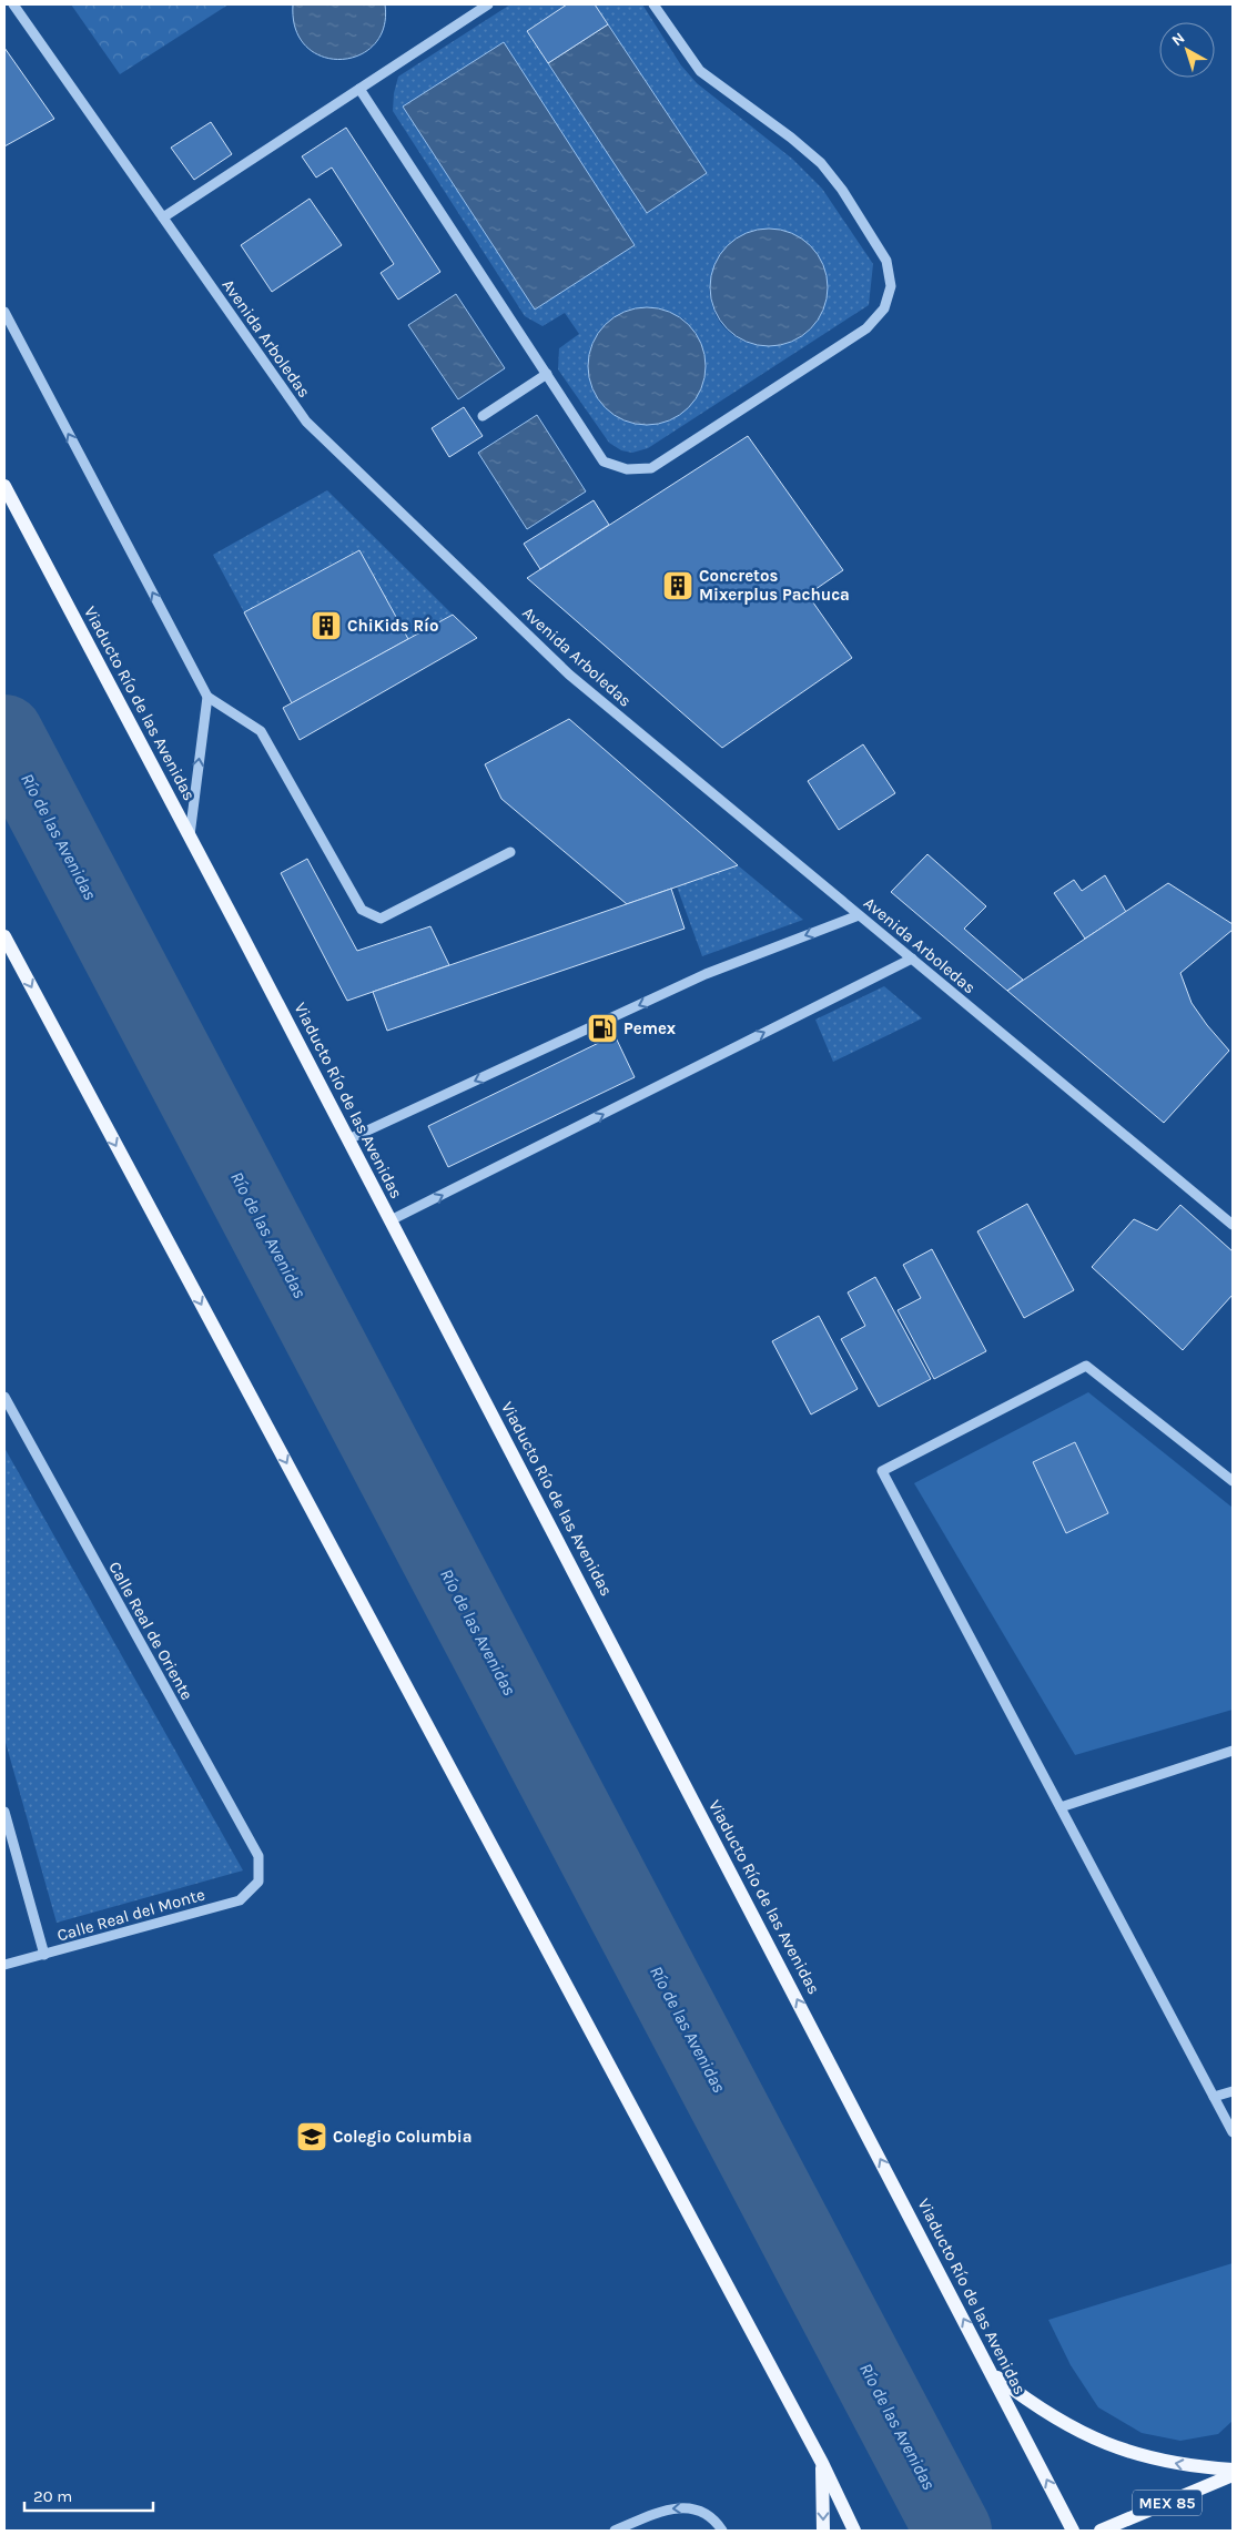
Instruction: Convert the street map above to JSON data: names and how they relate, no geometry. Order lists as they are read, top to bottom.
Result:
{
  "streets": {
    "main road": ["Viaducto Río de las Avenidas", "MEX 85"],
    "street": ["Avenida Arboledas", "Calle Real de Oriente", "Calle Real del Monte"]
  },
  "crossings": [
    ["Calle Real de Oriente", "Calle Real del Monte"]
  ],
  "one_way": ["Viaducto Río de las Avenidas"],
  "water": ["Río de las Avenidas"],
  "places": {
    "building": ["Concretos Mixerplus Pachuca", "ChiKids Río"],
    "fuel station": ["Pemex"],
    "school or university": ["Colegio Columbia"]
  },
  "scale_bar": "20 m",
  "north": "top left"
}
